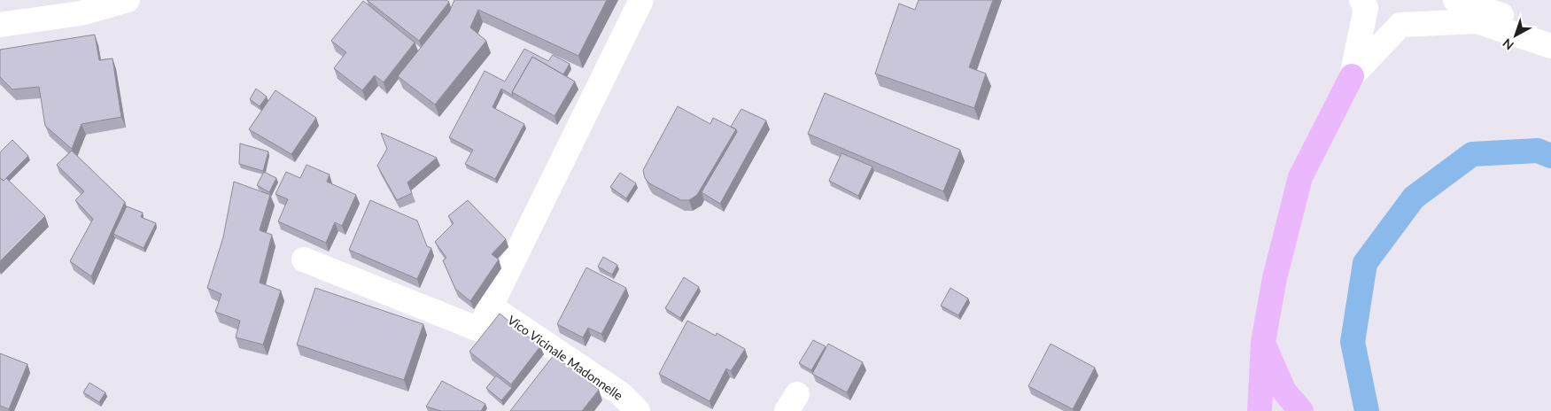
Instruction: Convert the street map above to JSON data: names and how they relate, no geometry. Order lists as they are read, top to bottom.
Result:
{
  "streets": {
    "street": ["Vico Vicinale Madonnelle"]
  },
  "north": "bottom left"
}
